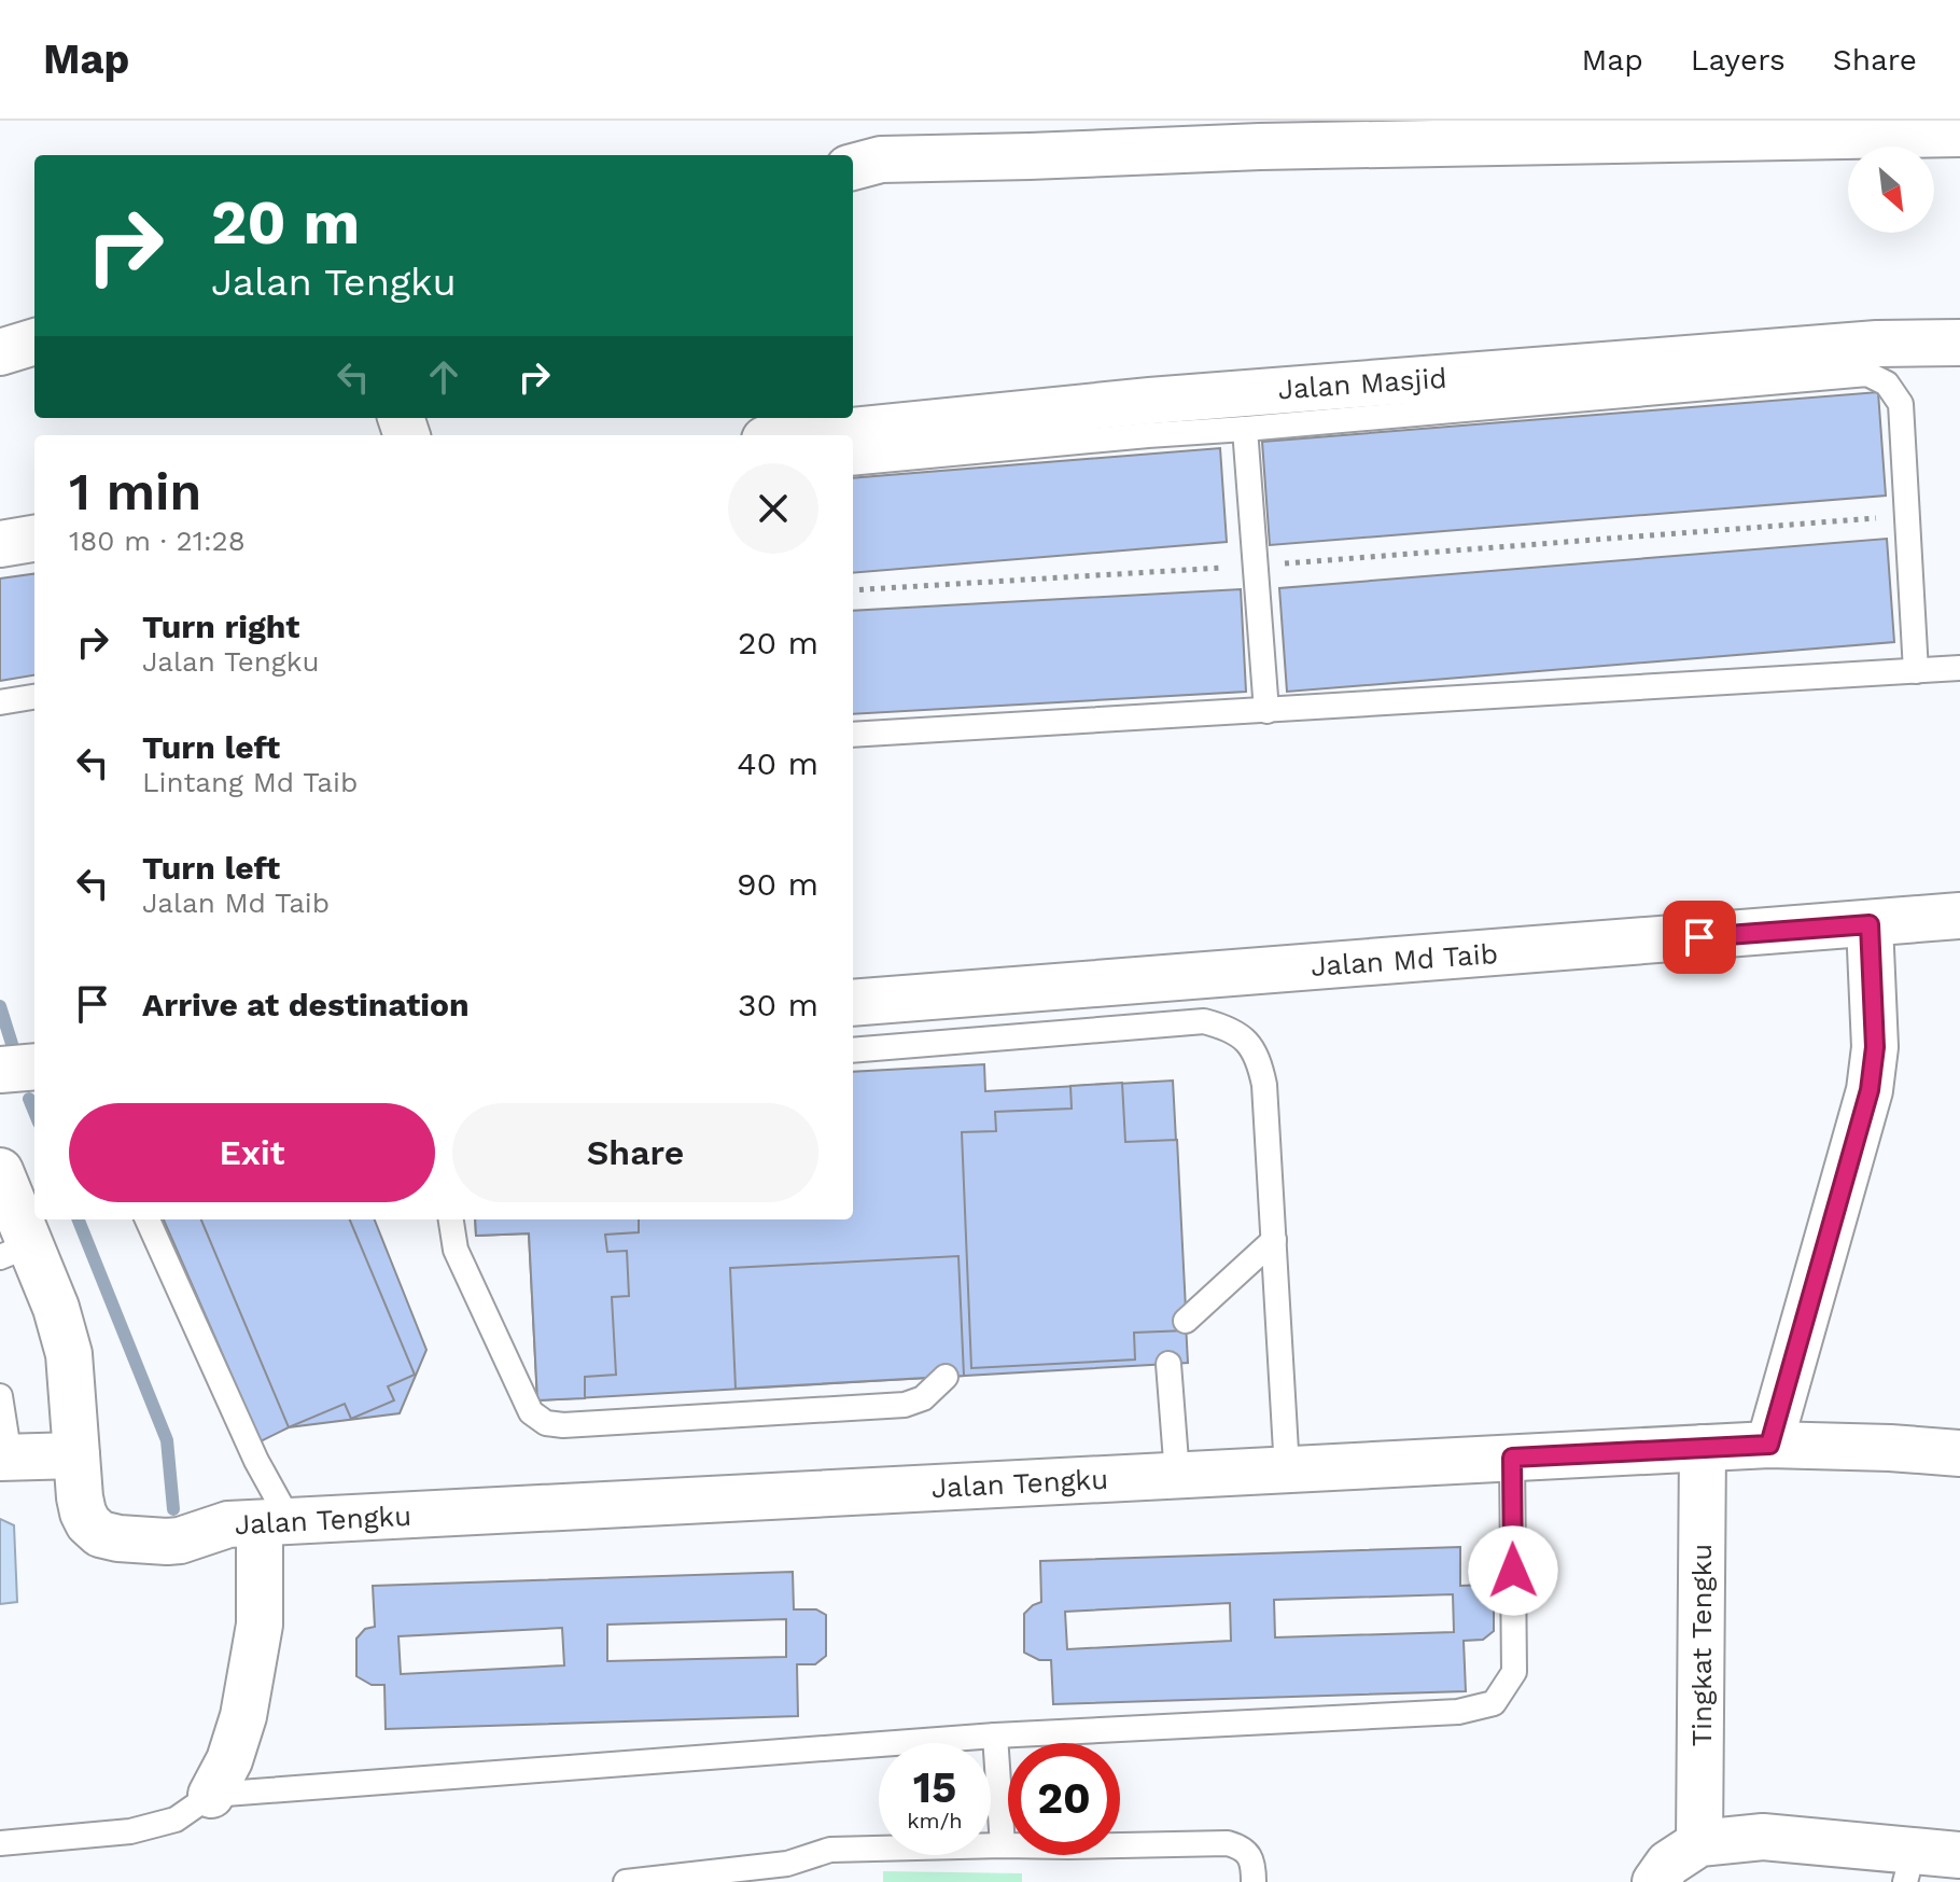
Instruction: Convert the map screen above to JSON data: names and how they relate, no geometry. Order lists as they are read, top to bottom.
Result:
{
  "streets": {
    "street": [
      "Jalan Masjid",
      "Jalan Md Taib",
      "Jalan Tengku",
      "Tingkat Tengku"
    ]
  },
  "crossings": [
    ["Jalan Tengku", "Tingkat Tengku"]
  ],
  "north": "bottom right",
  "page": {
    "header": "Map",
    "nav": ["Map", "Layers", "Share"],
    "turn": ["20 m", "Jalan Tengku"],
    "heading": ["1 min", "180 m · 21:28"],
    "list": [
      {
        "name": "Turn right",
        "note": "Jalan Tengku",
        "value": "20 m"
      },
      {
        "name": "Turn left",
        "note": "Lintang Md Taib",
        "value": "40 m"
      },
      {
        "name": "Turn left",
        "note": "Jalan Md Taib",
        "value": "90 m"
      },
      {
        "name": "Arrive at destination",
        "value": "30 m"
      }
    ],
    "buttons": ["Exit", "Share"],
    "speed": "15 km/h",
    "limit": "20"
  }
}
